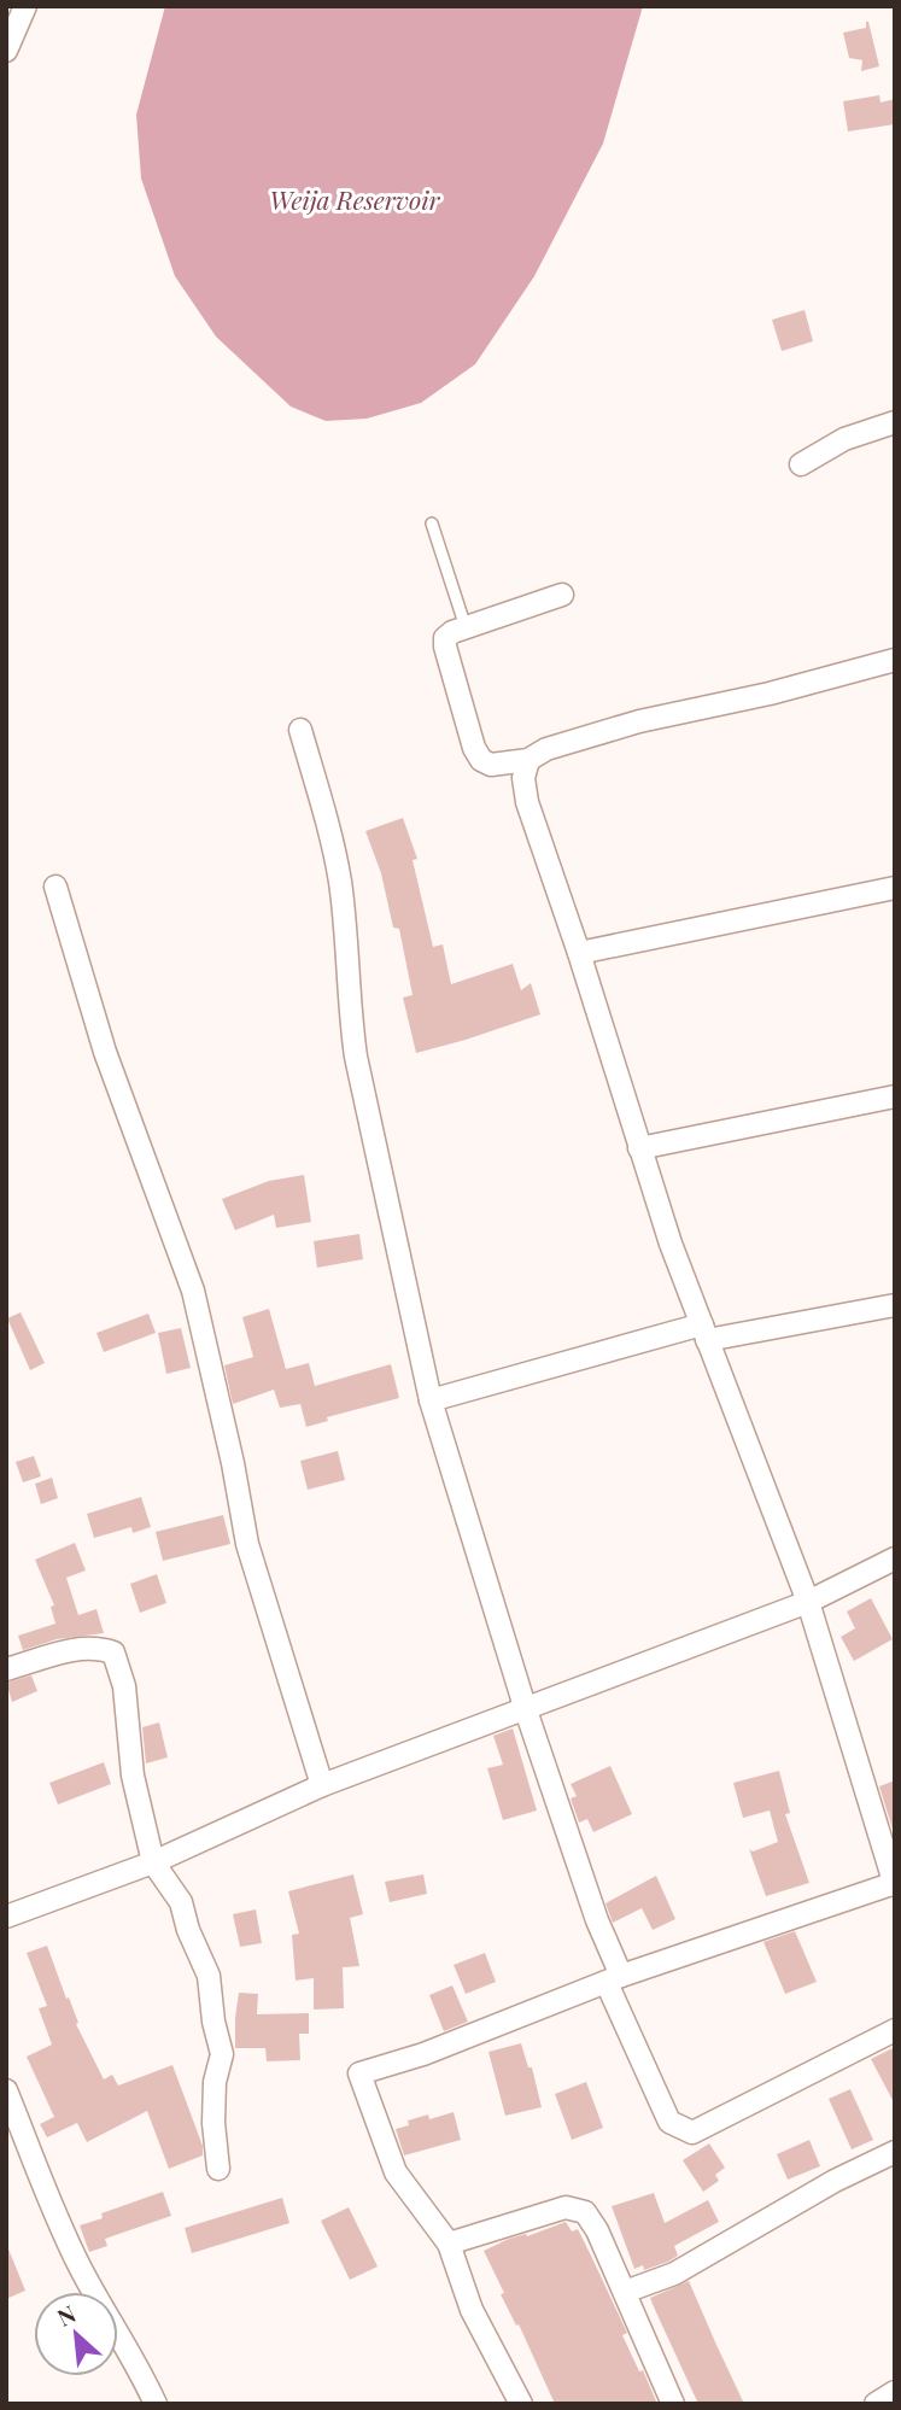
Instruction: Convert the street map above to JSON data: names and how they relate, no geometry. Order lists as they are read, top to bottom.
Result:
{
  "water": ["Weija Reservoir"],
  "north": "top left"
}
